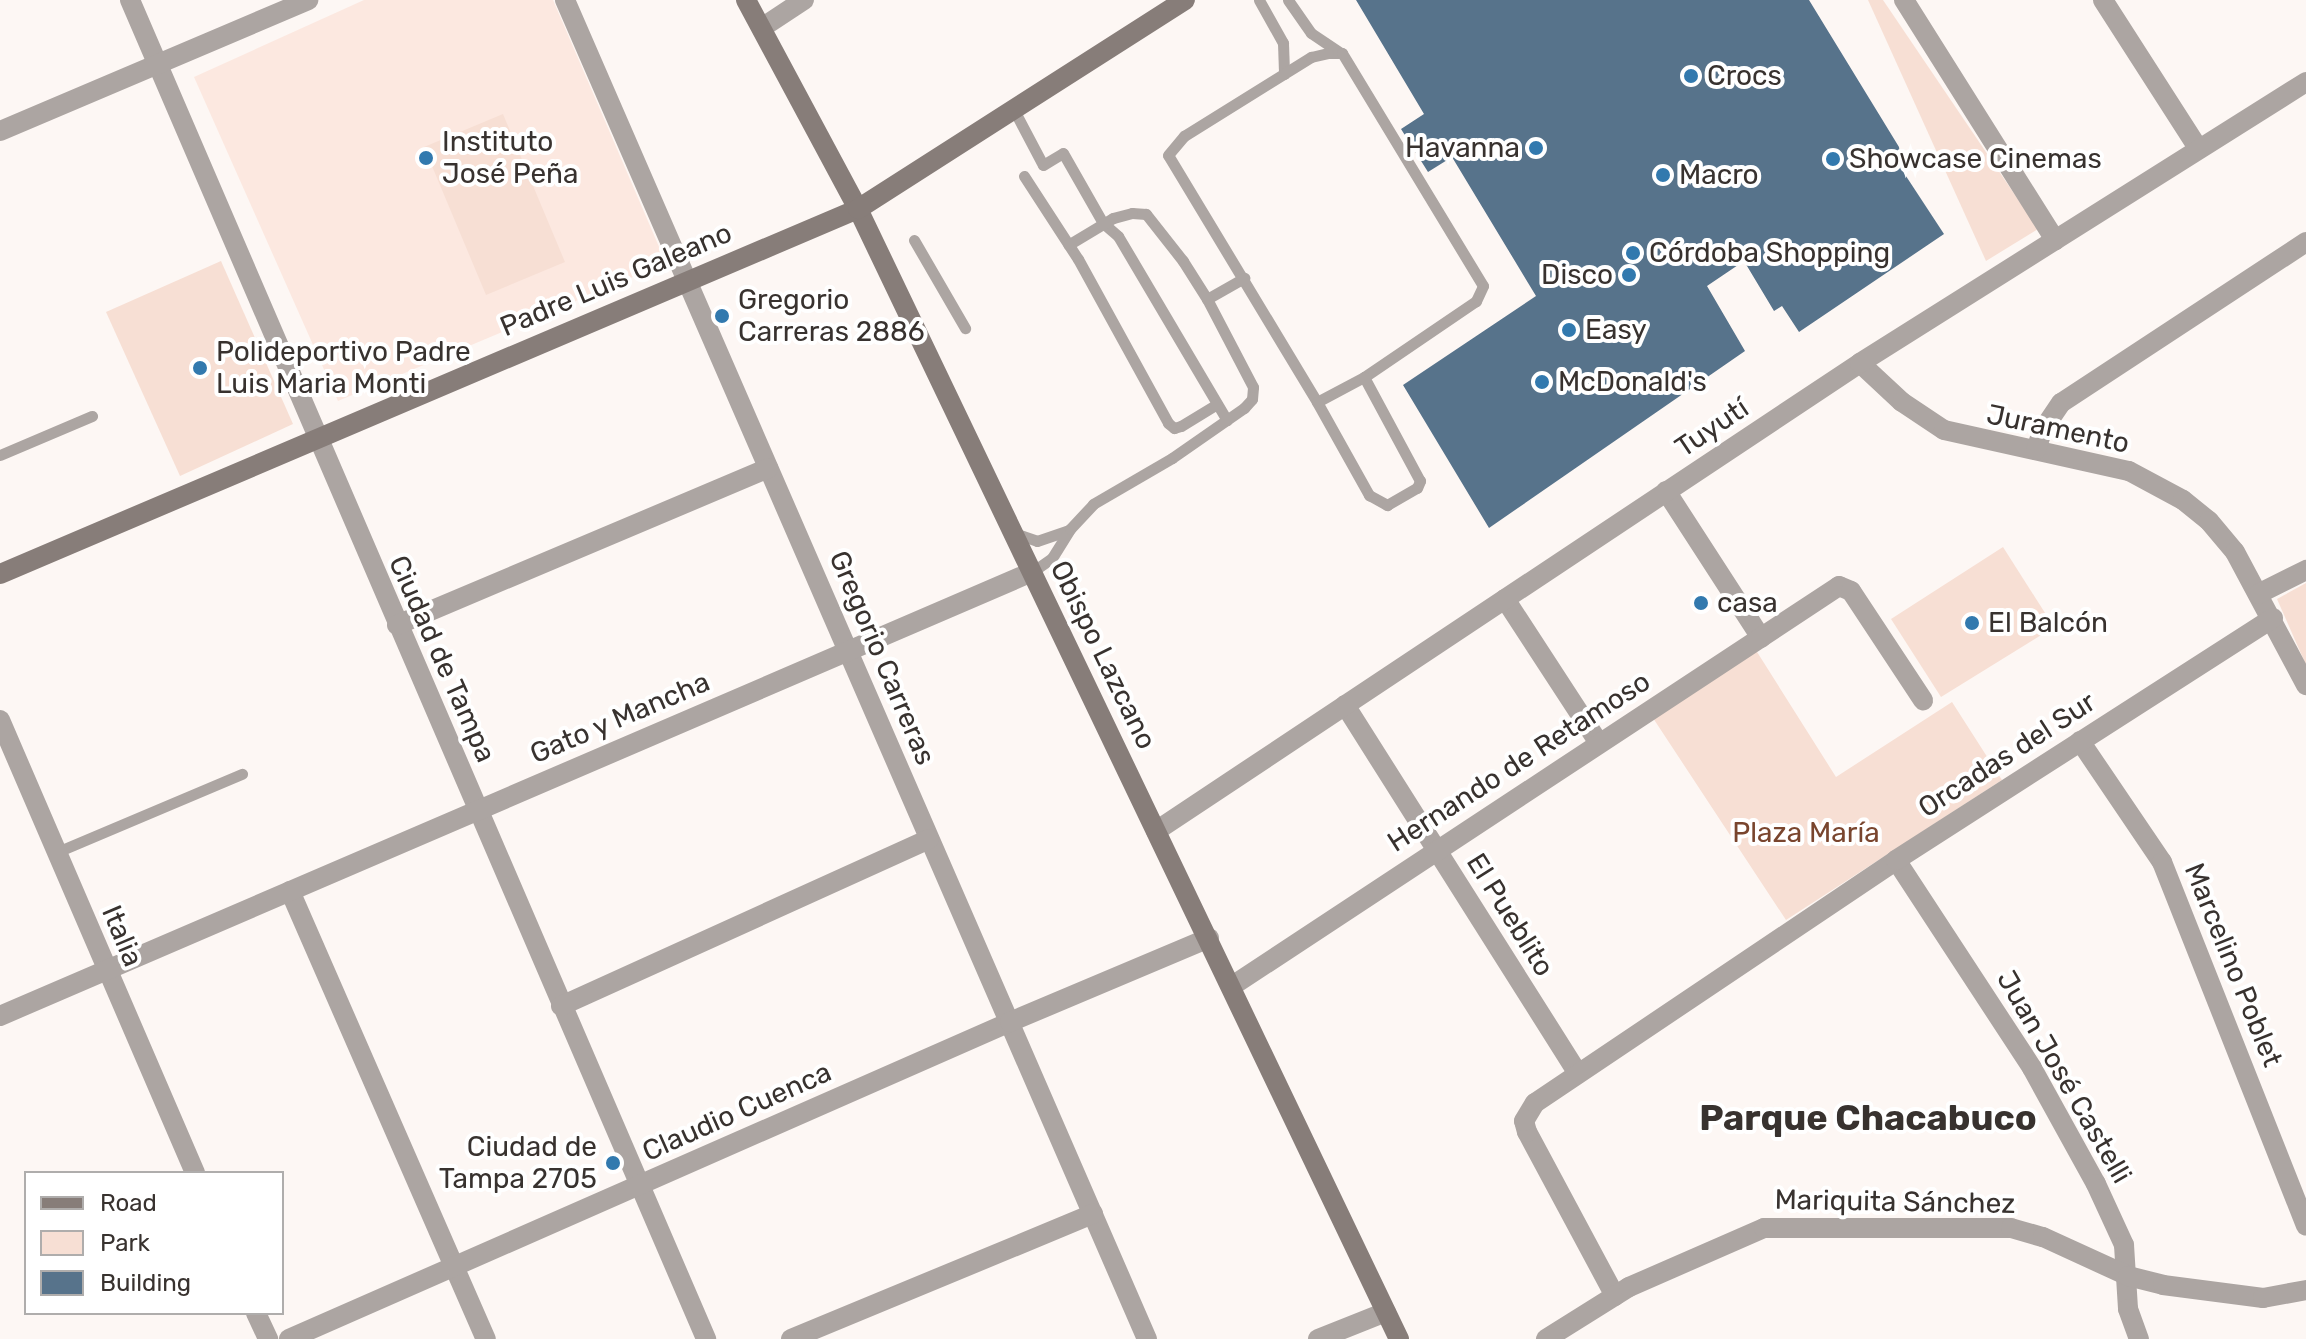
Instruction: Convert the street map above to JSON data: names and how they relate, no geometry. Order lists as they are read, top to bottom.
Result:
{
  "streets": {
    "main road": ["Padre Luis Galeano", "Obispo Lazcano"],
    "street": [
      "Tuyutí",
      "Juramento",
      "Gregorio Carreras",
      "Ciudad de Tampa",
      "Gato y Mancha",
      "Orcadas del Sur",
      "Hernando de Retamoso",
      "El Pueblito",
      "Italia",
      "Marcelino Poblet",
      "Juan José Castelli",
      "Claudio Cuenca",
      "Mariquita Sánchez"
    ]
  },
  "crossings": [
    ["Padre Luis Galeano", "Obispo Lazcano"],
    ["Padre Luis Galeano", "Gregorio Carreras"],
    ["Padre Luis Galeano", "Ciudad de Tampa"],
    ["Tuyutí", "Juramento"],
    ["Tuyutí", "Obispo Lazcano"],
    ["Tuyutí", "El Pueblito"],
    ["Juramento", "Orcadas del Sur"],
    ["Obispo Lazcano", "Gato y Mancha"],
    ["Obispo Lazcano", "Hernando de Retamoso"],
    ["Obispo Lazcano", "Claudio Cuenca"],
    ["Gregorio Carreras", "Gato y Mancha"],
    ["Gregorio Carreras", "Claudio Cuenca"],
    ["Ciudad de Tampa", "Gato y Mancha"],
    ["Ciudad de Tampa", "Claudio Cuenca"],
    ["Gato y Mancha", "Italia"],
    ["Orcadas del Sur", "El Pueblito"],
    ["Orcadas del Sur", "Marcelino Poblet"],
    ["Orcadas del Sur", "Juan José Castelli"],
    ["Orcadas del Sur", "Mariquita Sánchez"],
    ["Hernando de Retamoso", "El Pueblito"],
    ["Juan José Castelli", "Mariquita Sánchez"]
  ],
  "districts": ["Parque Chacabuco"],
  "parks": ["Plaza María"],
  "places": [
    "Crocs",
    "Havanna",
    "Instituto José Peña",
    "Showcase Cinemas",
    "Macro",
    "Córdoba Shopping",
    "Disco",
    "Gregorio Carreras 2886",
    "Easy",
    "Polideportivo Padre Luis Maria Monti",
    "McDonald's",
    "casa",
    "El Balcón",
    "Ciudad de Tampa 2705"
  ],
  "legend": ["Road", "Park", "Building"]
}
